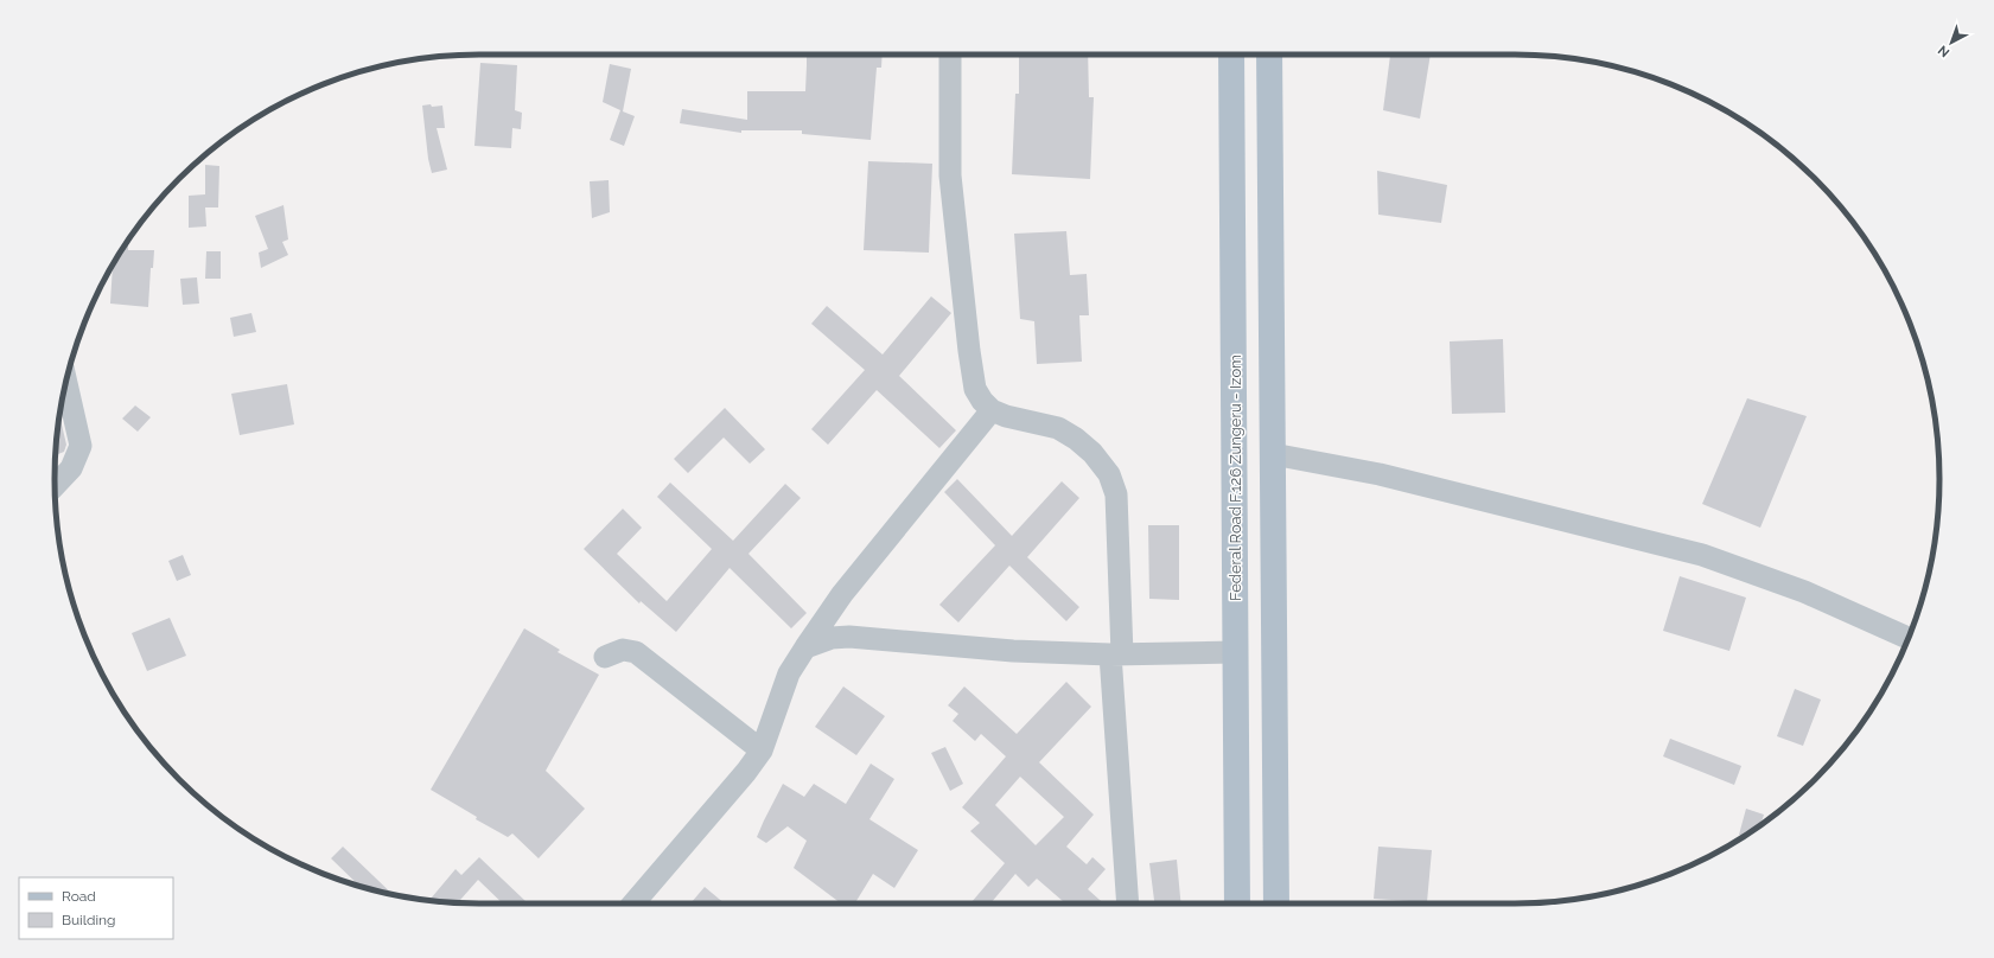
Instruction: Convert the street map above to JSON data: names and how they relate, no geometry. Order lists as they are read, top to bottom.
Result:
{
  "streets": {
    "main road": ["Federal Road F.126 Zungeru - Izom"]
  },
  "legend": ["Road", "Building"],
  "north": "bottom left"
}
